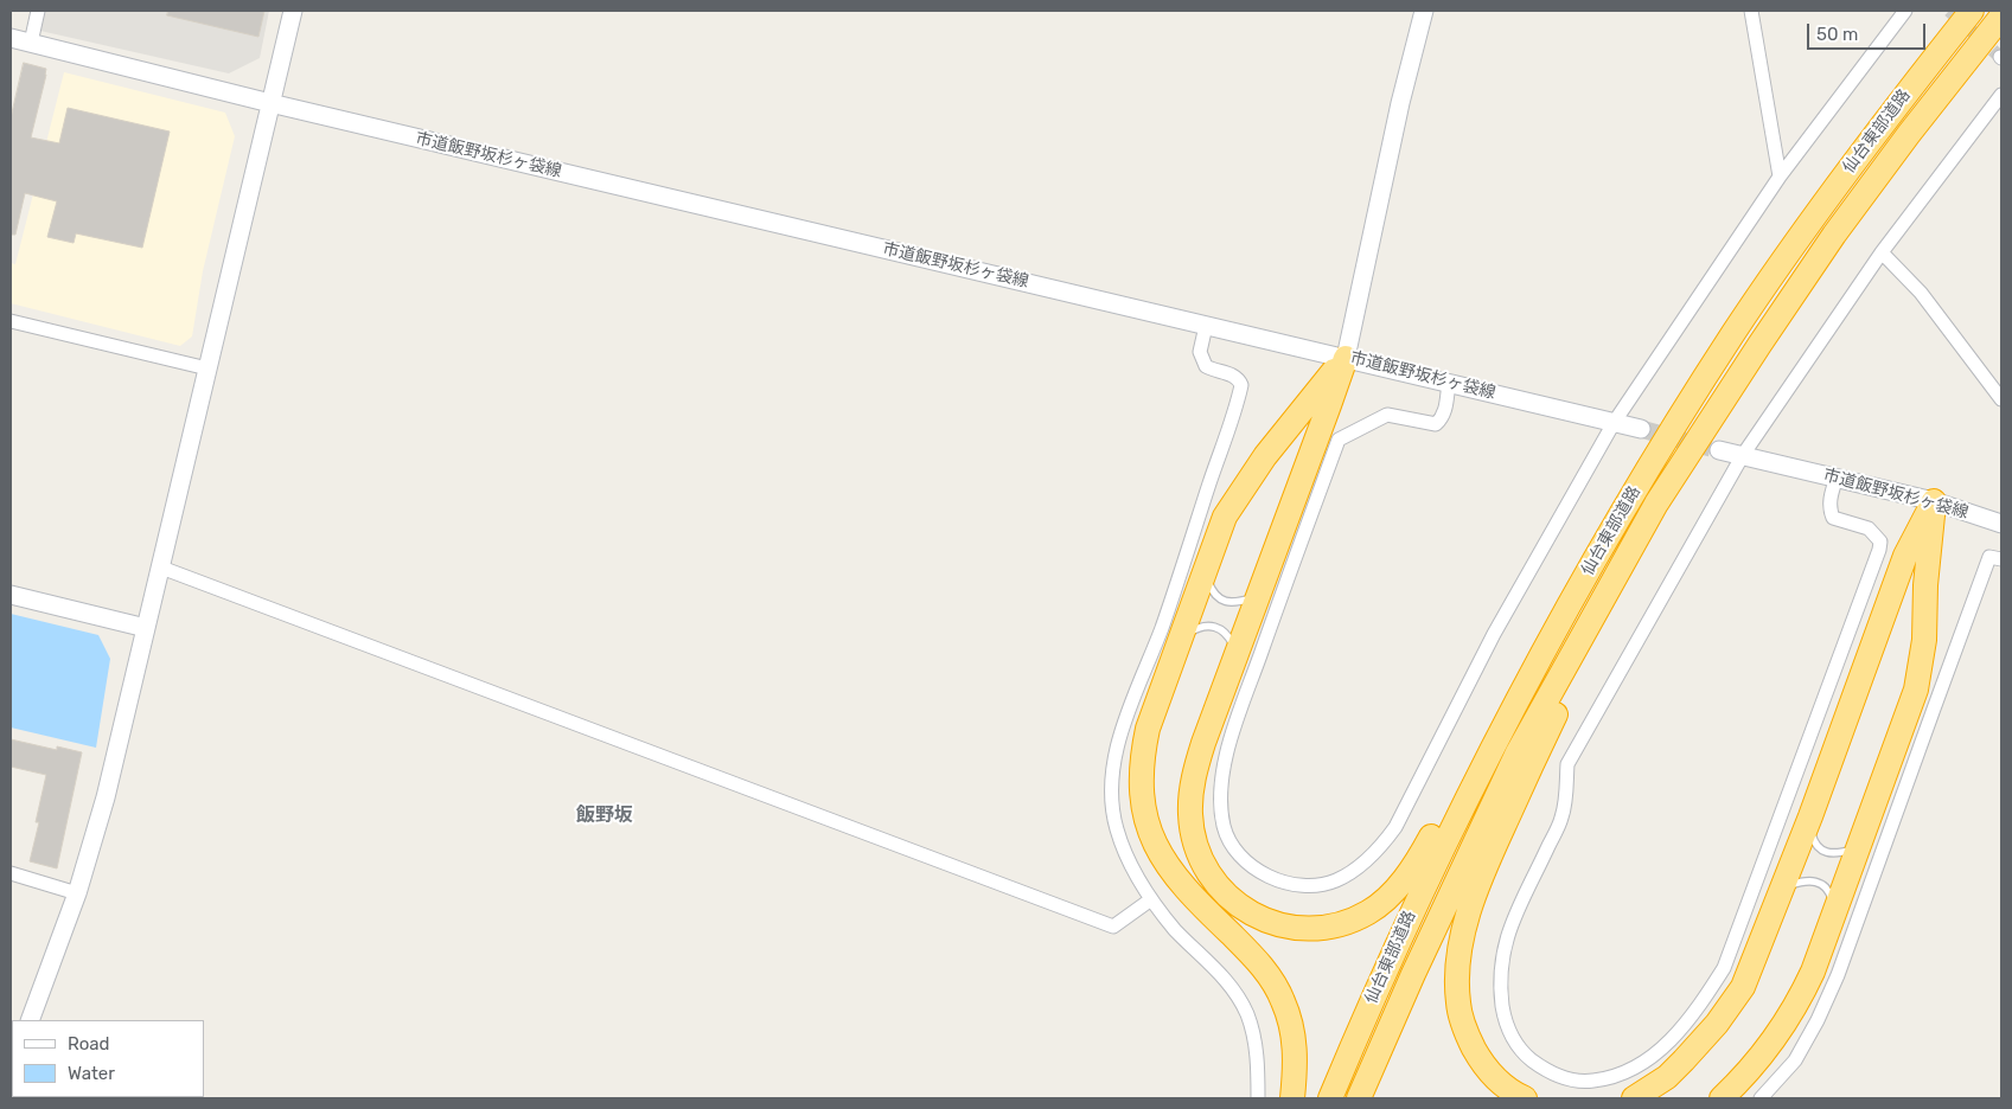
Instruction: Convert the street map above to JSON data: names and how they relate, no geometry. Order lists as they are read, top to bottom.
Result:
{
  "streets": {
    "highway": ["仙台東部道路"],
    "street": ["市道飯野坂杉ヶ袋線"]
  },
  "districts": ["飯野坂"],
  "legend": ["Road", "Water"],
  "scale_bar": "50 m"
}
